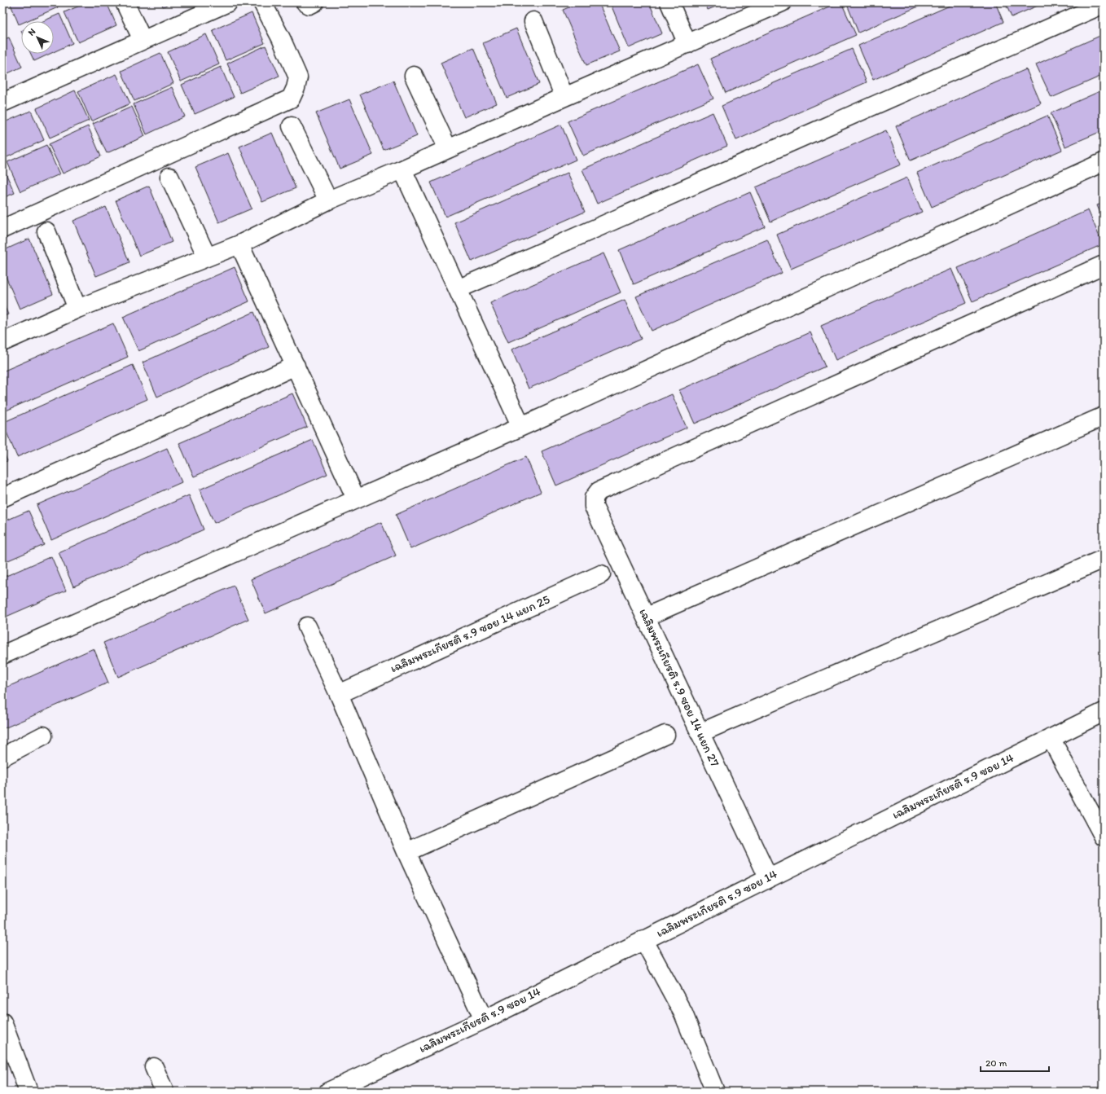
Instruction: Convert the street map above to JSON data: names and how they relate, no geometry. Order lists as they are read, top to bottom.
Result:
{
  "streets": {
    "street": ["เฉลิมพระเกียรติ ร.9 ซอย 14 แยก 25", "เฉลิมพระเกียรติ ร.9 ซอย 14 แยก 27", "เฉลิมพระเกียรติ ร.9 ซอย 14"]
  },
  "crossings": [
    ["เฉลิมพระเกียรติ ร.9 ซอย 14 แยก 27", "เฉลิมพระเกียรติ ร.9 ซอย 14"]
  ],
  "scale_bar": "20 m",
  "north": "top left"
}
